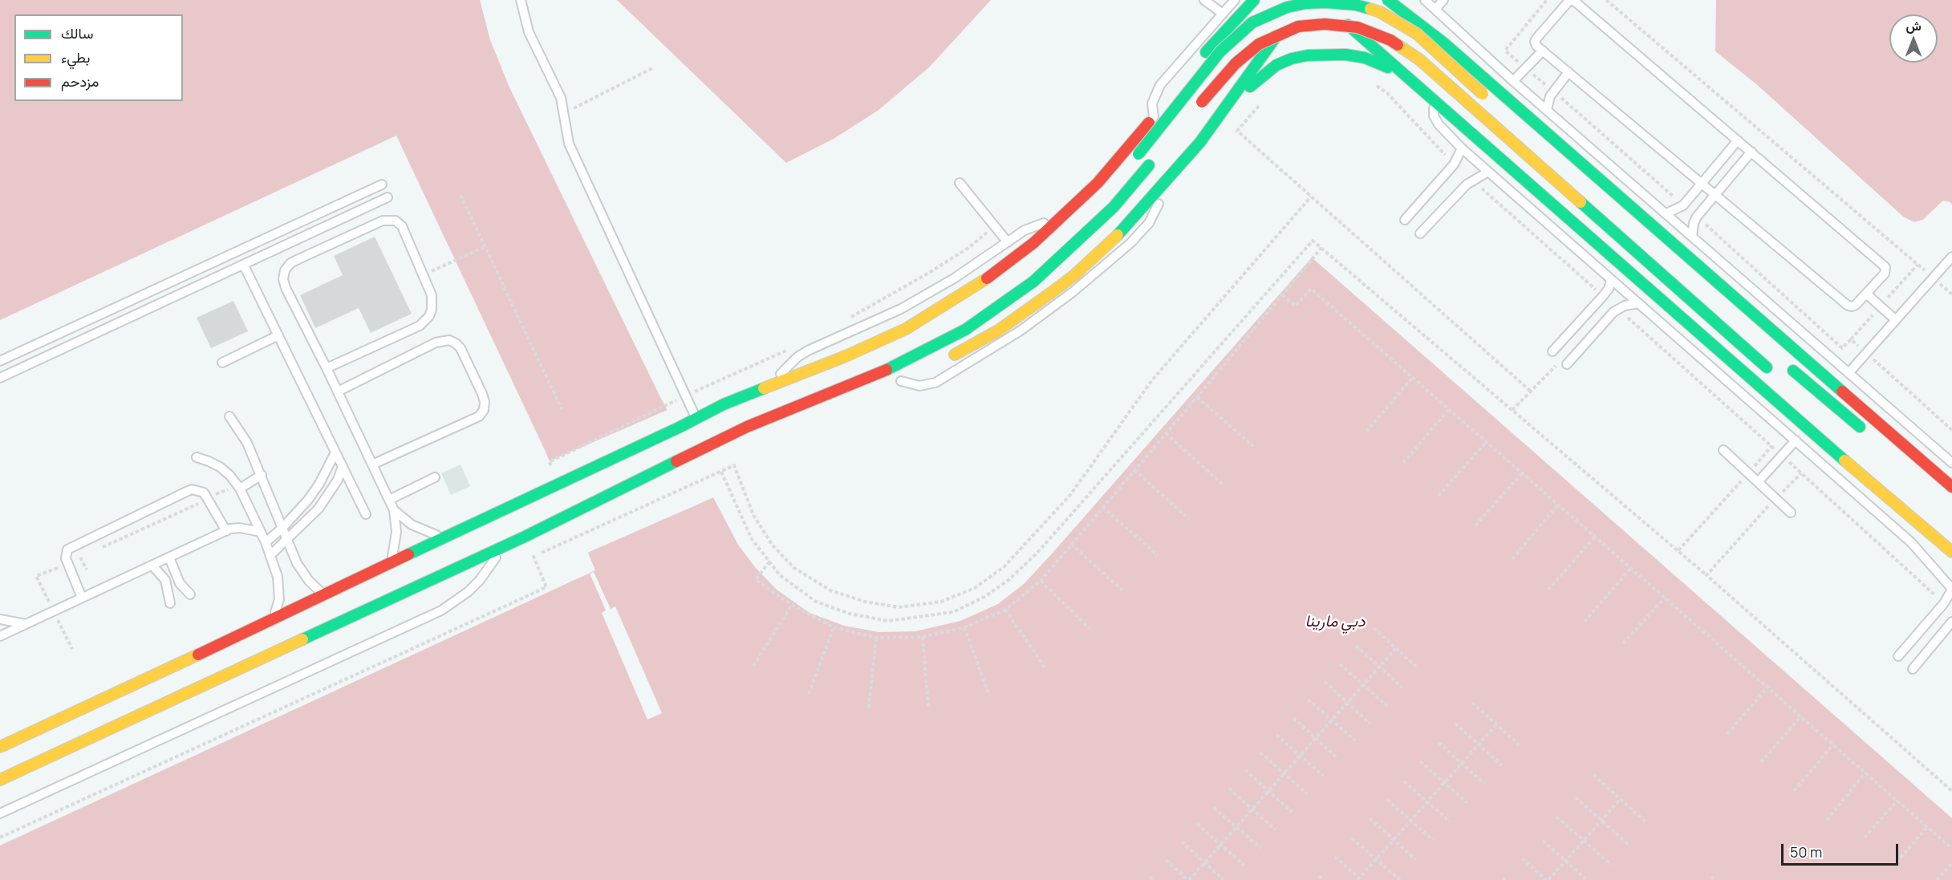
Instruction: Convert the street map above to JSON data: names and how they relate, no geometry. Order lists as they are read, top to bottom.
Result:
{
  "water": ["دبي مارينا"],
  "legend": ["سالك", "بطيء", "مزدحم"],
  "scale_bar": "50 m",
  "north": "top"
}
